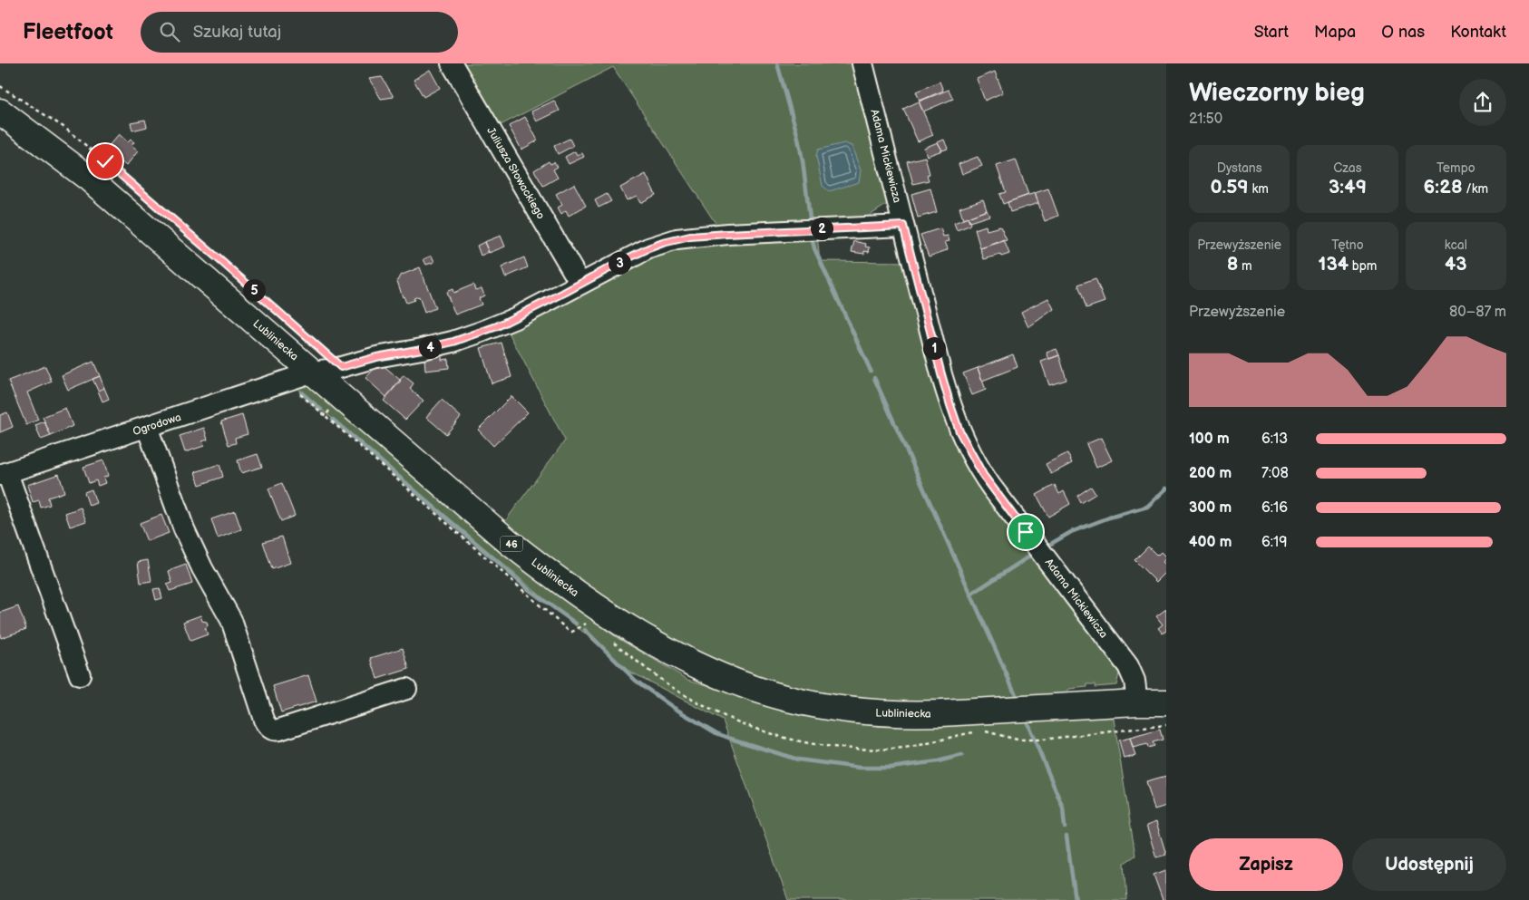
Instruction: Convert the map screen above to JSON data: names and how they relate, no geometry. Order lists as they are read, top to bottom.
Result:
{
  "streets": {
    "main road": ["Lubliniecka", "46"],
    "street": ["Adama Mickiewicza", "Juliusza Słowackiego", "Ogrodowa"]
  },
  "crossings": [
    ["Adama Mickiewicza", "Lubliniecka"],
    ["Adama Mickiewicza", "Ogrodowa"],
    ["Juliusza Słowackiego", "Ogrodowa"],
    ["Lubliniecka", "Ogrodowa"]
  ],
  "page": {
    "header": "Fleetfoot",
    "search": "Szukaj tutaj",
    "nav": [
      "Start",
      "Mapa",
      "O nas",
      "Kontakt"
    ],
    "heading": ["Wieczorny bieg", "21:50"],
    "stats": [
      ["Dystans", "0.59 km"],
      ["Czas", "3:49"],
      ["Tempo", "6:28 /km"],
      ["Przewyższenie", "8 m"],
      ["Tętno", "134 bpm"],
      ["kcal", "43"]
    ],
    "pins": [
      "2",
      "3",
      "5",
      "4",
      "1"
    ],
    "chart": ["Przewyższenie", "80–87 m"],
    "list": [
      {
        "name": "100 m",
        "note": "6:13"
      },
      {
        "name": "200 m",
        "note": "7:08"
      },
      {
        "name": "300 m",
        "note": "6:16"
      },
      {
        "name": "400 m",
        "note": "6:19"
      }
    ],
    "buttons": ["Zapisz", "Udostępnij"]
  }
}
